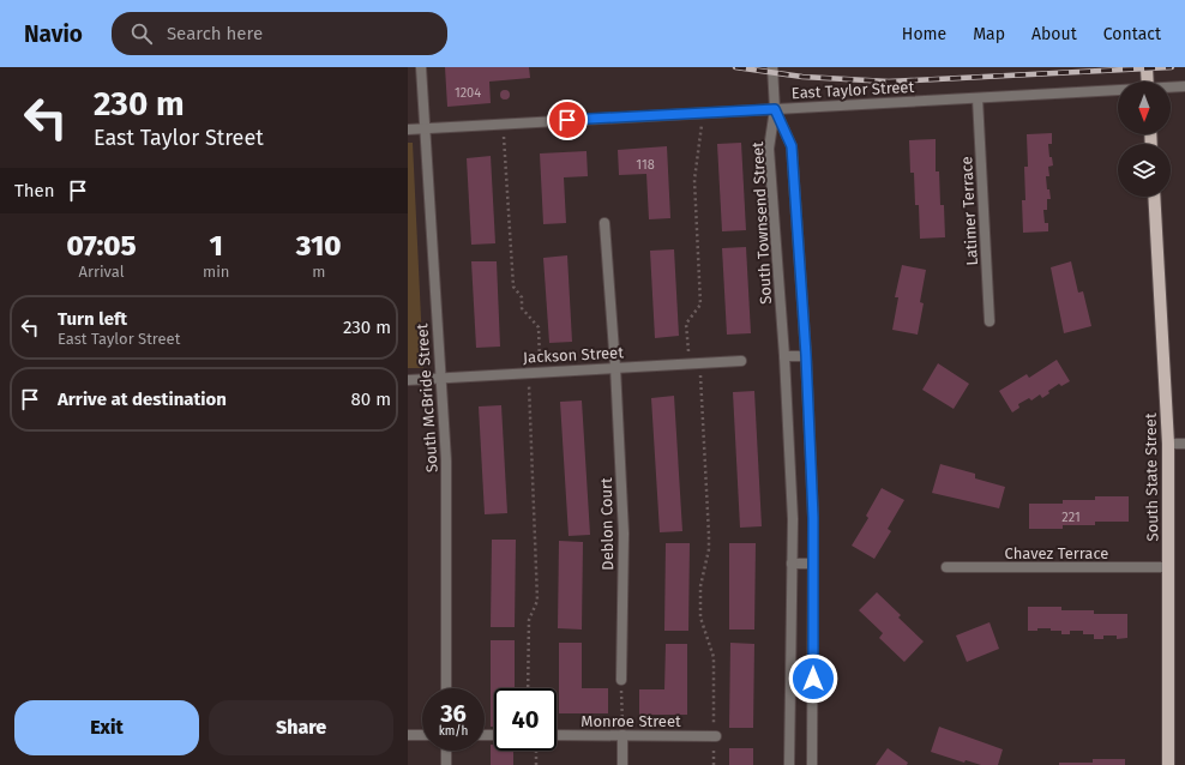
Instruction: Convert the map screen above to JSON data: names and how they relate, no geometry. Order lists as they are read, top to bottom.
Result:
{
  "streets": {
    "main road": ["South State Street"],
    "street": [
      "East Taylor Street",
      "Latimer Terrace",
      "South Townsend Street",
      "Jackson Street",
      "South McBride Street",
      "Deblon Court",
      "Chavez Terrace",
      "Monroe Street"
    ]
  },
  "crossings": [
    ["East Taylor Street", "Latimer Terrace"],
    ["East Taylor Street", "South Townsend Street"],
    ["East Taylor Street", "South McBride Street"],
    ["Jackson Street", "South McBride Street"],
    ["Jackson Street", "Deblon Court"],
    ["South State Street", "Chavez Terrace"]
  ],
  "house_numbers": ["1204", "118", "221"],
  "north": "bottom",
  "page": {
    "header": "Navio",
    "search": "Search here",
    "nav": [
      "Home",
      "Map",
      "About",
      "Contact"
    ],
    "turn": ["230 m", "East Taylor Street"],
    "then": "Then",
    "eta": [
      "07:05",
      "Arrival",
      "1",
      "min",
      "310",
      "m"
    ],
    "list": [
      {
        "name": "Turn left",
        "note": "East Taylor Street",
        "value": "230 m"
      },
      {
        "name": "Arrive at destination",
        "value": "80 m"
      }
    ],
    "speed": "36 km/h",
    "limit": "40",
    "buttons": ["Exit", "Share"]
  }
}
